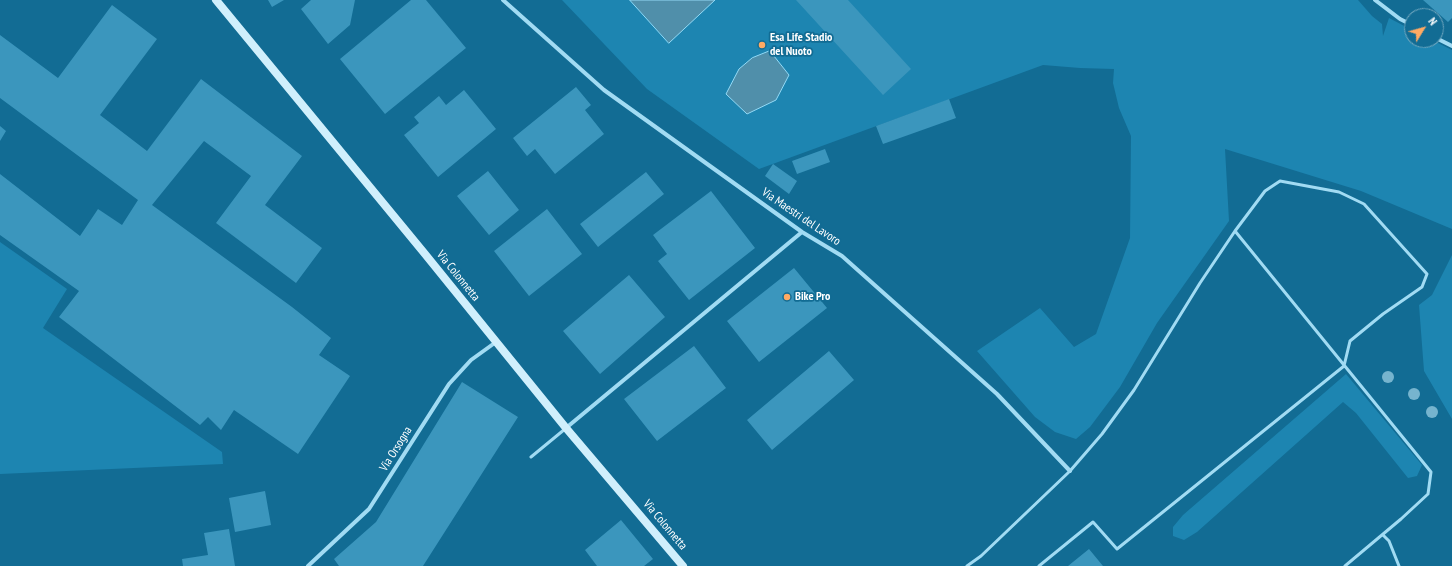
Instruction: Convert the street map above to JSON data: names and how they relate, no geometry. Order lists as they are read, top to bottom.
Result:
{
  "streets": {
    "main road": ["Via Colonnetta"],
    "street": ["Via Maestri del Lavoro", "Via Orsogna"]
  },
  "crossings": [
    ["Via Colonnetta", "Via Orsogna"]
  ],
  "places": ["Esa Life Stadio del Nuoto", "Bike Pro"],
  "north": "top right"
}
